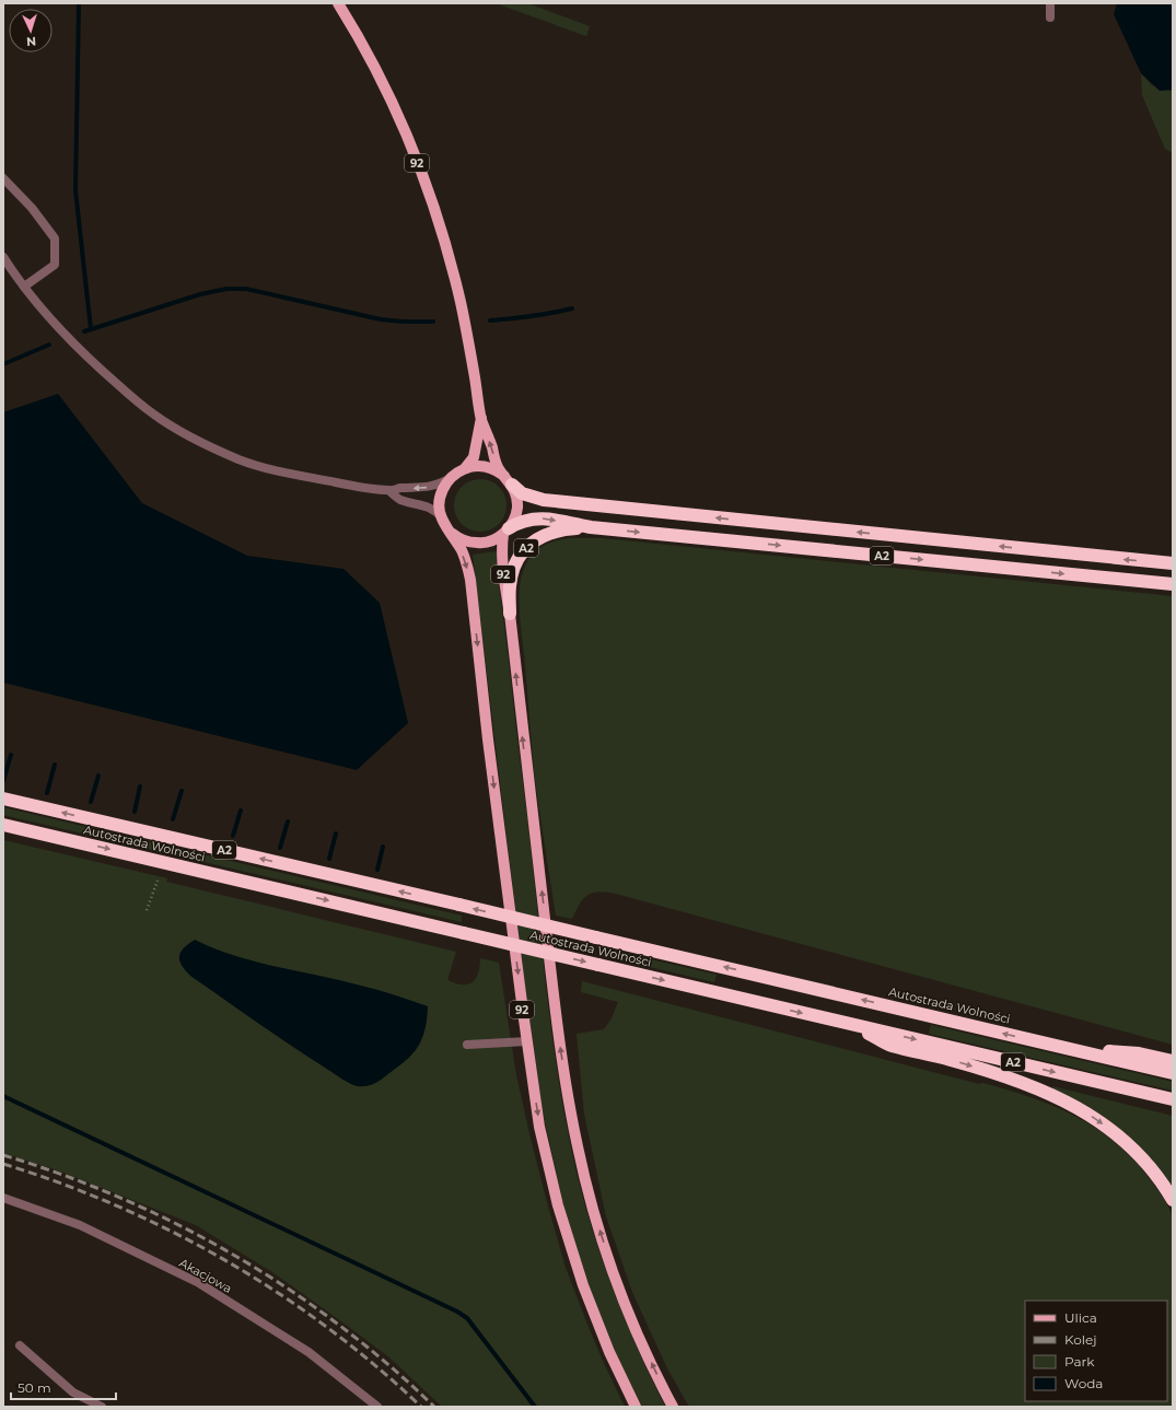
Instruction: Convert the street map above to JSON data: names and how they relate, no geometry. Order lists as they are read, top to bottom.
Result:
{
  "streets": {
    "highway": ["A2", "Autostrada Wolności"],
    "main road": ["92"],
    "street": ["Akacjowa"]
  },
  "crossings": [
    ["92", "A2"],
    ["A2", "Autostrada Wolności"]
  ],
  "legend": [
    "Ulica",
    "Kolej",
    "Park",
    "Woda"
  ],
  "scale_bar": "50 m",
  "north": "bottom"
}
